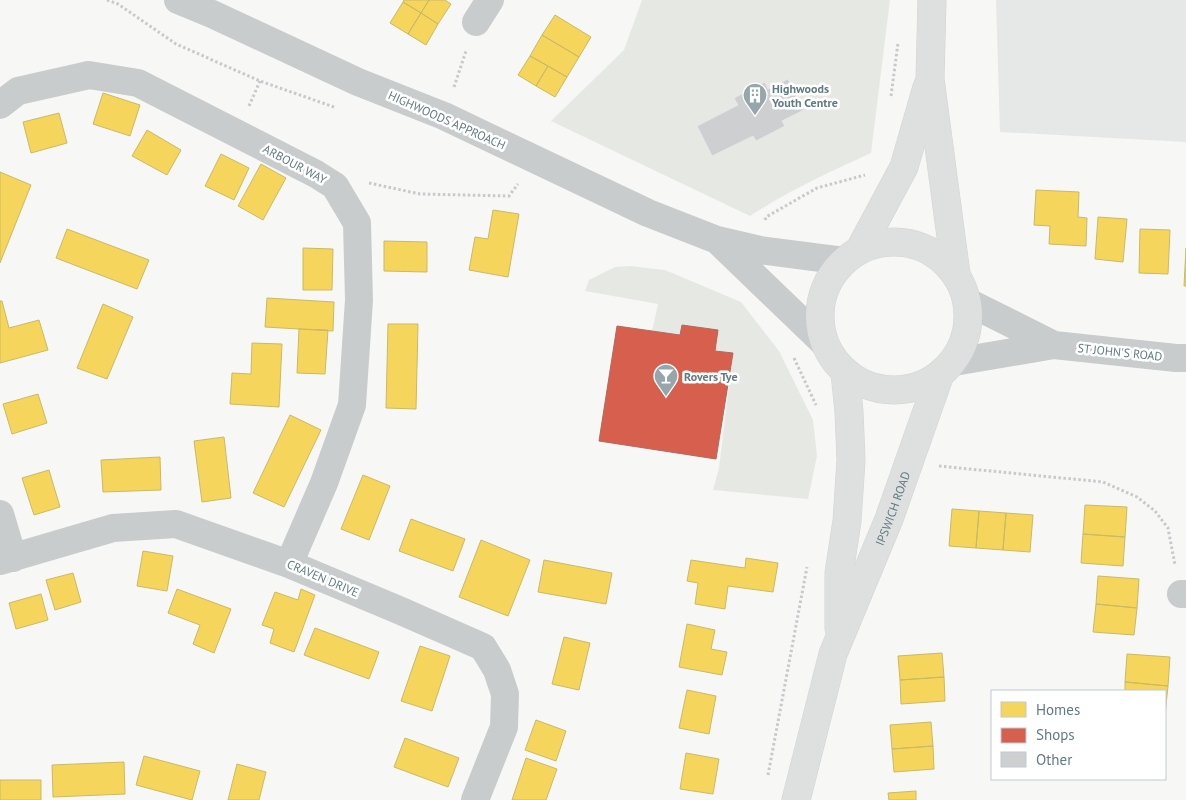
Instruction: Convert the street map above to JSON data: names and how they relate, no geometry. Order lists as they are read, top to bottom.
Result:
{
  "streets": {
    "main road": ["IPSWICH ROAD"],
    "street": [
      "HIGHWOODS APPROACH",
      "ARBOUR WAY",
      "ST JOHN'S ROAD",
      "CRAVEN DRIVE"
    ]
  },
  "crossings": [
    ["HIGHWOODS APPROACH", "ST JOHN'S ROAD"],
    ["HIGHWOODS APPROACH", "IPSWICH ROAD"],
    ["ARBOUR WAY", "CRAVEN DRIVE"],
    ["ST JOHN'S ROAD", "IPSWICH ROAD"]
  ],
  "places": {
    "building": ["Highwoods Youth Centre"],
    "bar": ["Rovers Tye"]
  },
  "legend": ["Homes", "Shops", "Other"]
}
